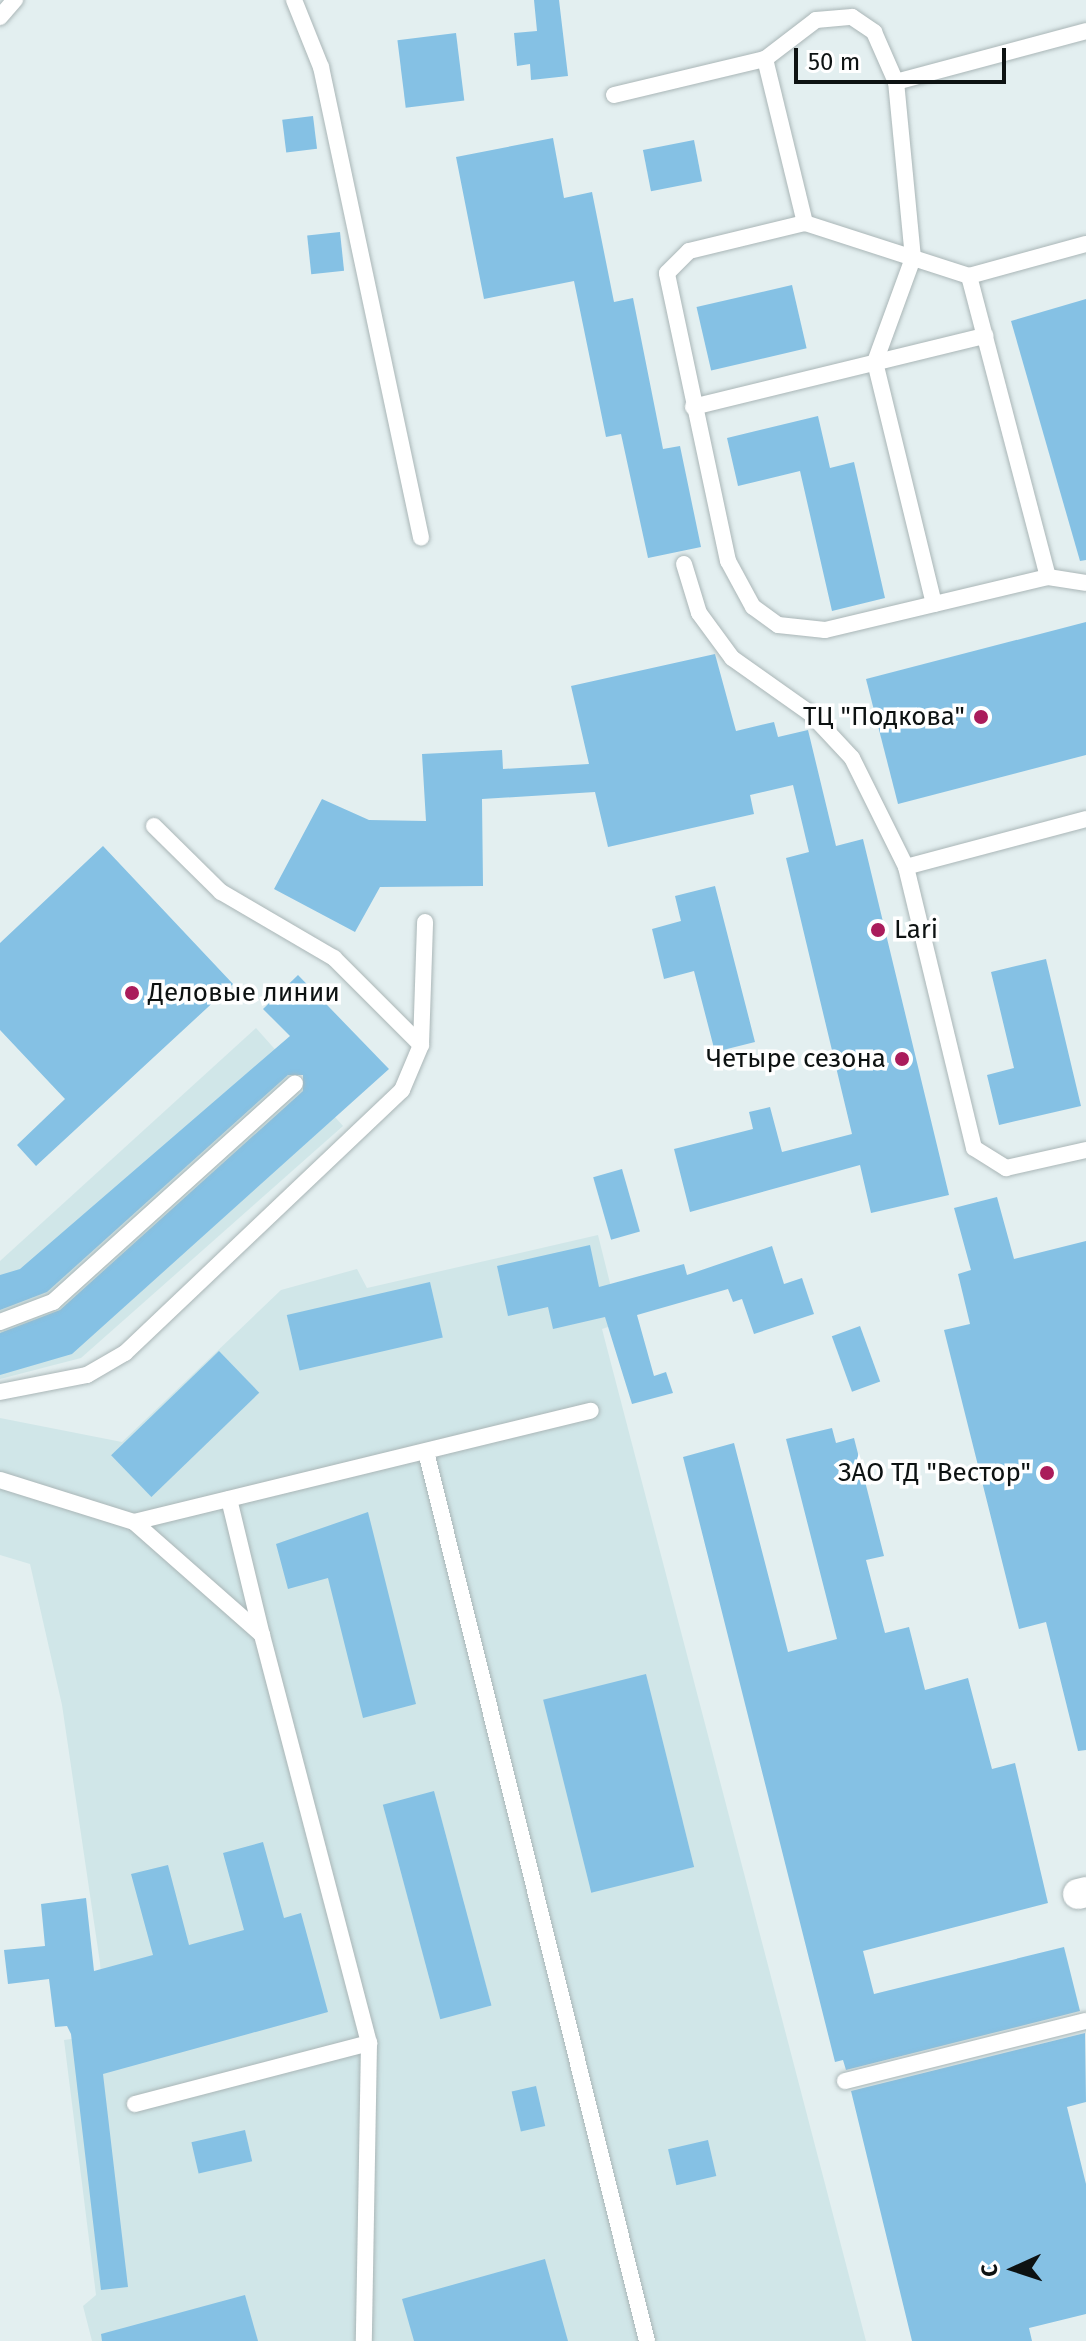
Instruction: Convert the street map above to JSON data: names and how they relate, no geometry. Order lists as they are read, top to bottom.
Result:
{
  "places": [
    "ТЦ \"Подкова\"",
    "Lari",
    "Деловые линии",
    "Четыре сезона",
    "ЗАО ТД \"Вестор\""
  ],
  "scale_bar": "50 m",
  "north": "left"
}
